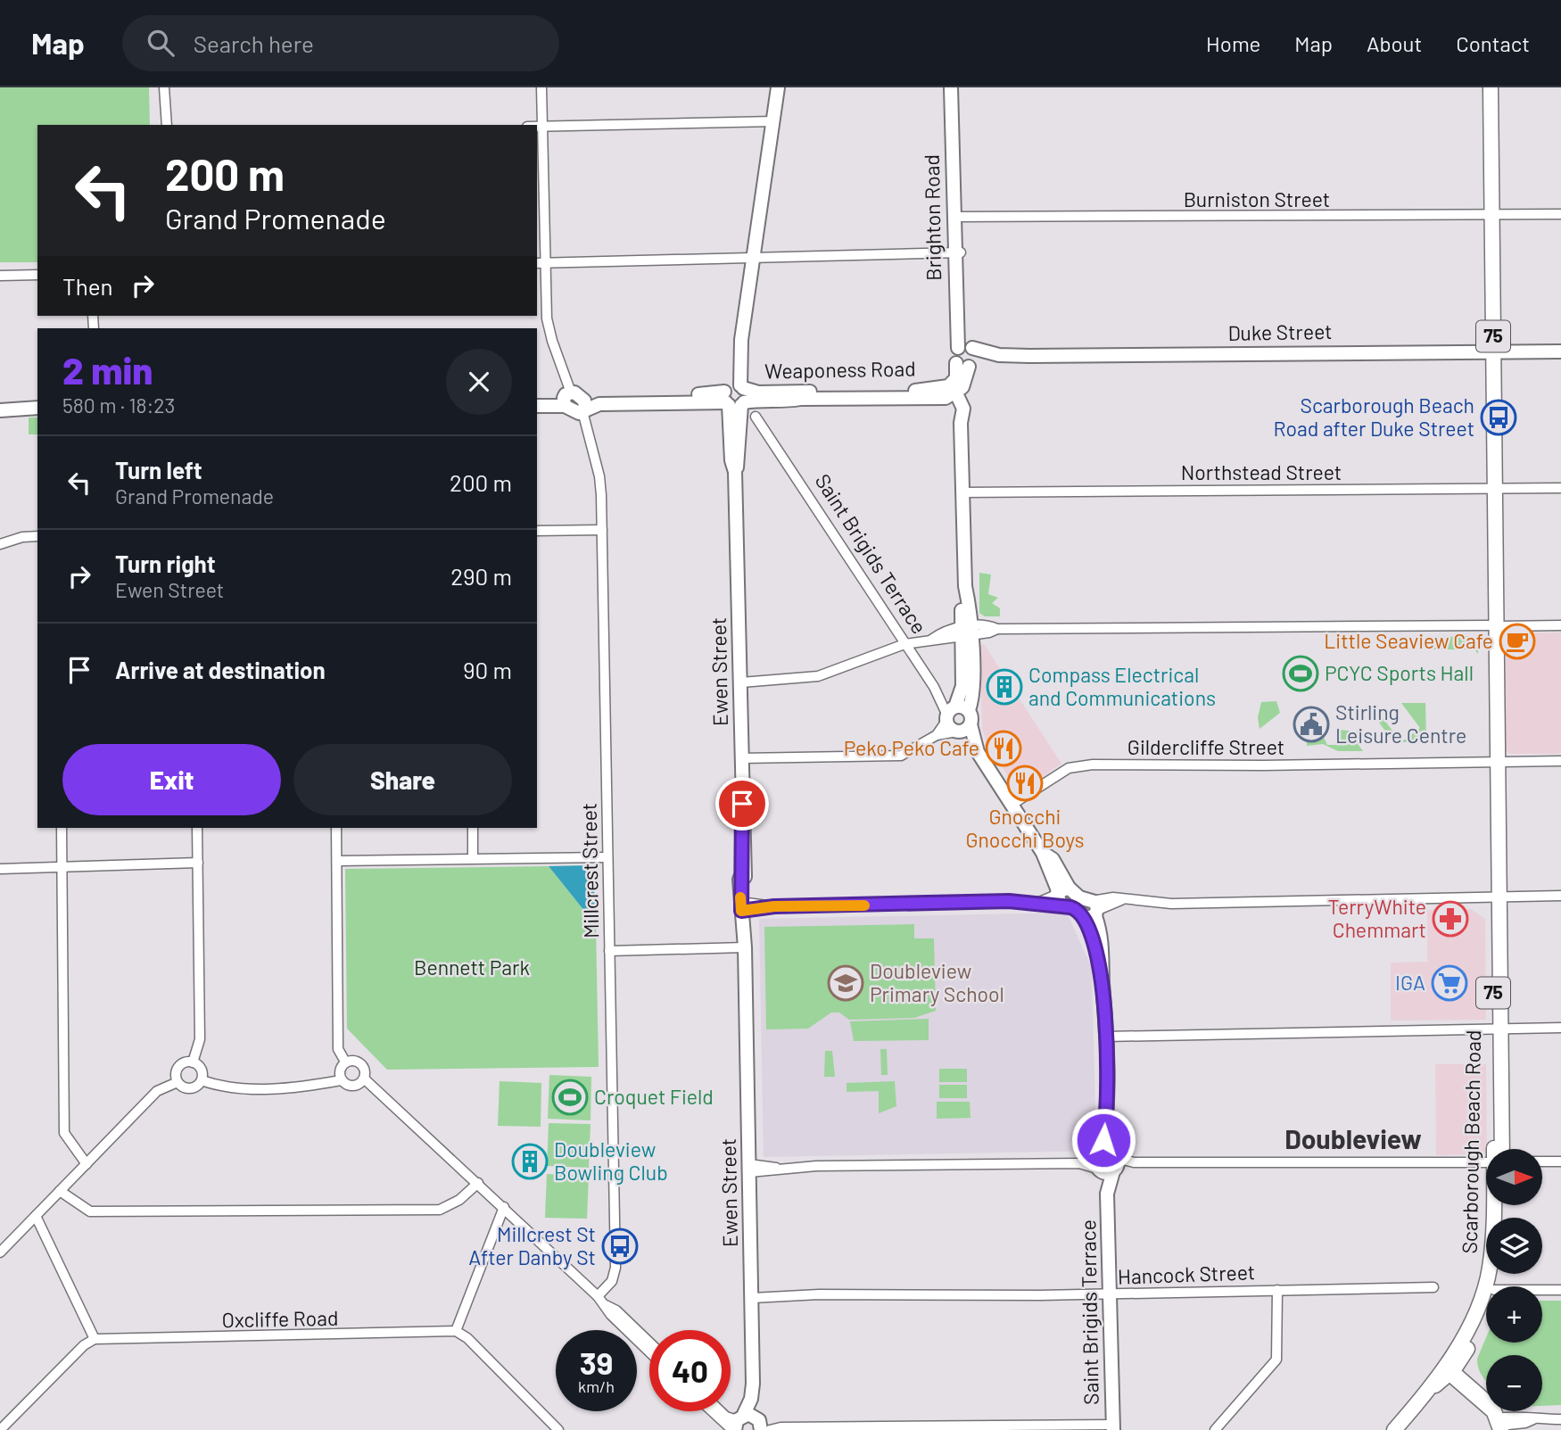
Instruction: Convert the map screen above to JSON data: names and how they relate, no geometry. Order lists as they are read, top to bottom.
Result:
{
  "streets": {
    "main road": [
      "Brighton Road",
      "Duke Street",
      "75",
      "Weaponess Road",
      "Saint Brigids Terrace",
      "Ewen Street",
      "Scarborough Beach Road"
    ],
    "street": [
      "Burniston Street",
      "Northstead Street",
      "Gildercliffe Street",
      "Millcrest Street",
      "Hancock Street",
      "Oxcliffe Road"
    ]
  },
  "crossings": [
    ["Burniston Street", "Brighton Road"],
    ["Burniston Street", "Scarborough Beach Road"],
    ["Brighton Road", "Duke Street"],
    ["Duke Street", "Scarborough Beach Road"],
    ["Weaponess Road", "Ewen Street"],
    ["Weaponess Road", "Millcrest Street"],
    ["Northstead Street", "Scarborough Beach Road"],
    ["Saint Brigids Terrace", "Hancock Street"],
    ["Ewen Street", "Hancock Street"],
    ["Gildercliffe Street", "Scarborough Beach Road"]
  ],
  "districts": ["Doubleview"],
  "parks": ["Bennett Park"],
  "places": {
    "bus stop": ["Scarborough Beach Road after Duke Street", "Millcrest St After Danby St"],
    "cafe": ["Little Seaview Cafe"],
    "sports": ["PCYC Sports Hall", "Croquet Field"],
    "building": ["Compass Electrical and Communications", "Doubleview Bowling Club"],
    "public building": ["Stirling Leisure Centre"],
    "restaurant": ["Peko Peko Cafe", "Gnocchi Gnocchi Boys"],
    "pharmacy": ["TerryWhite Chemmart"],
    "school or university": ["Doubleview Primary School"],
    "supermarket": ["IGA"]
  },
  "north": "right",
  "page": {
    "header": "Map",
    "search": "Search here",
    "nav": [
      "Home",
      "Map",
      "About",
      "Contact"
    ],
    "turn": ["200 m", "Grand Promenade"],
    "then": "Then",
    "heading": ["2 min", "580 m · 18:23"],
    "list": [
      {
        "name": "Turn left",
        "note": "Grand Promenade",
        "value": "200 m"
      },
      {
        "name": "Turn right",
        "note": "Ewen Street",
        "value": "290 m"
      },
      {
        "name": "Arrive at destination",
        "value": "90 m"
      }
    ],
    "buttons": ["Exit", "Share"],
    "map_buttons": ["+", "−"],
    "speed": "39 km/h",
    "limit": "40"
  }
}
